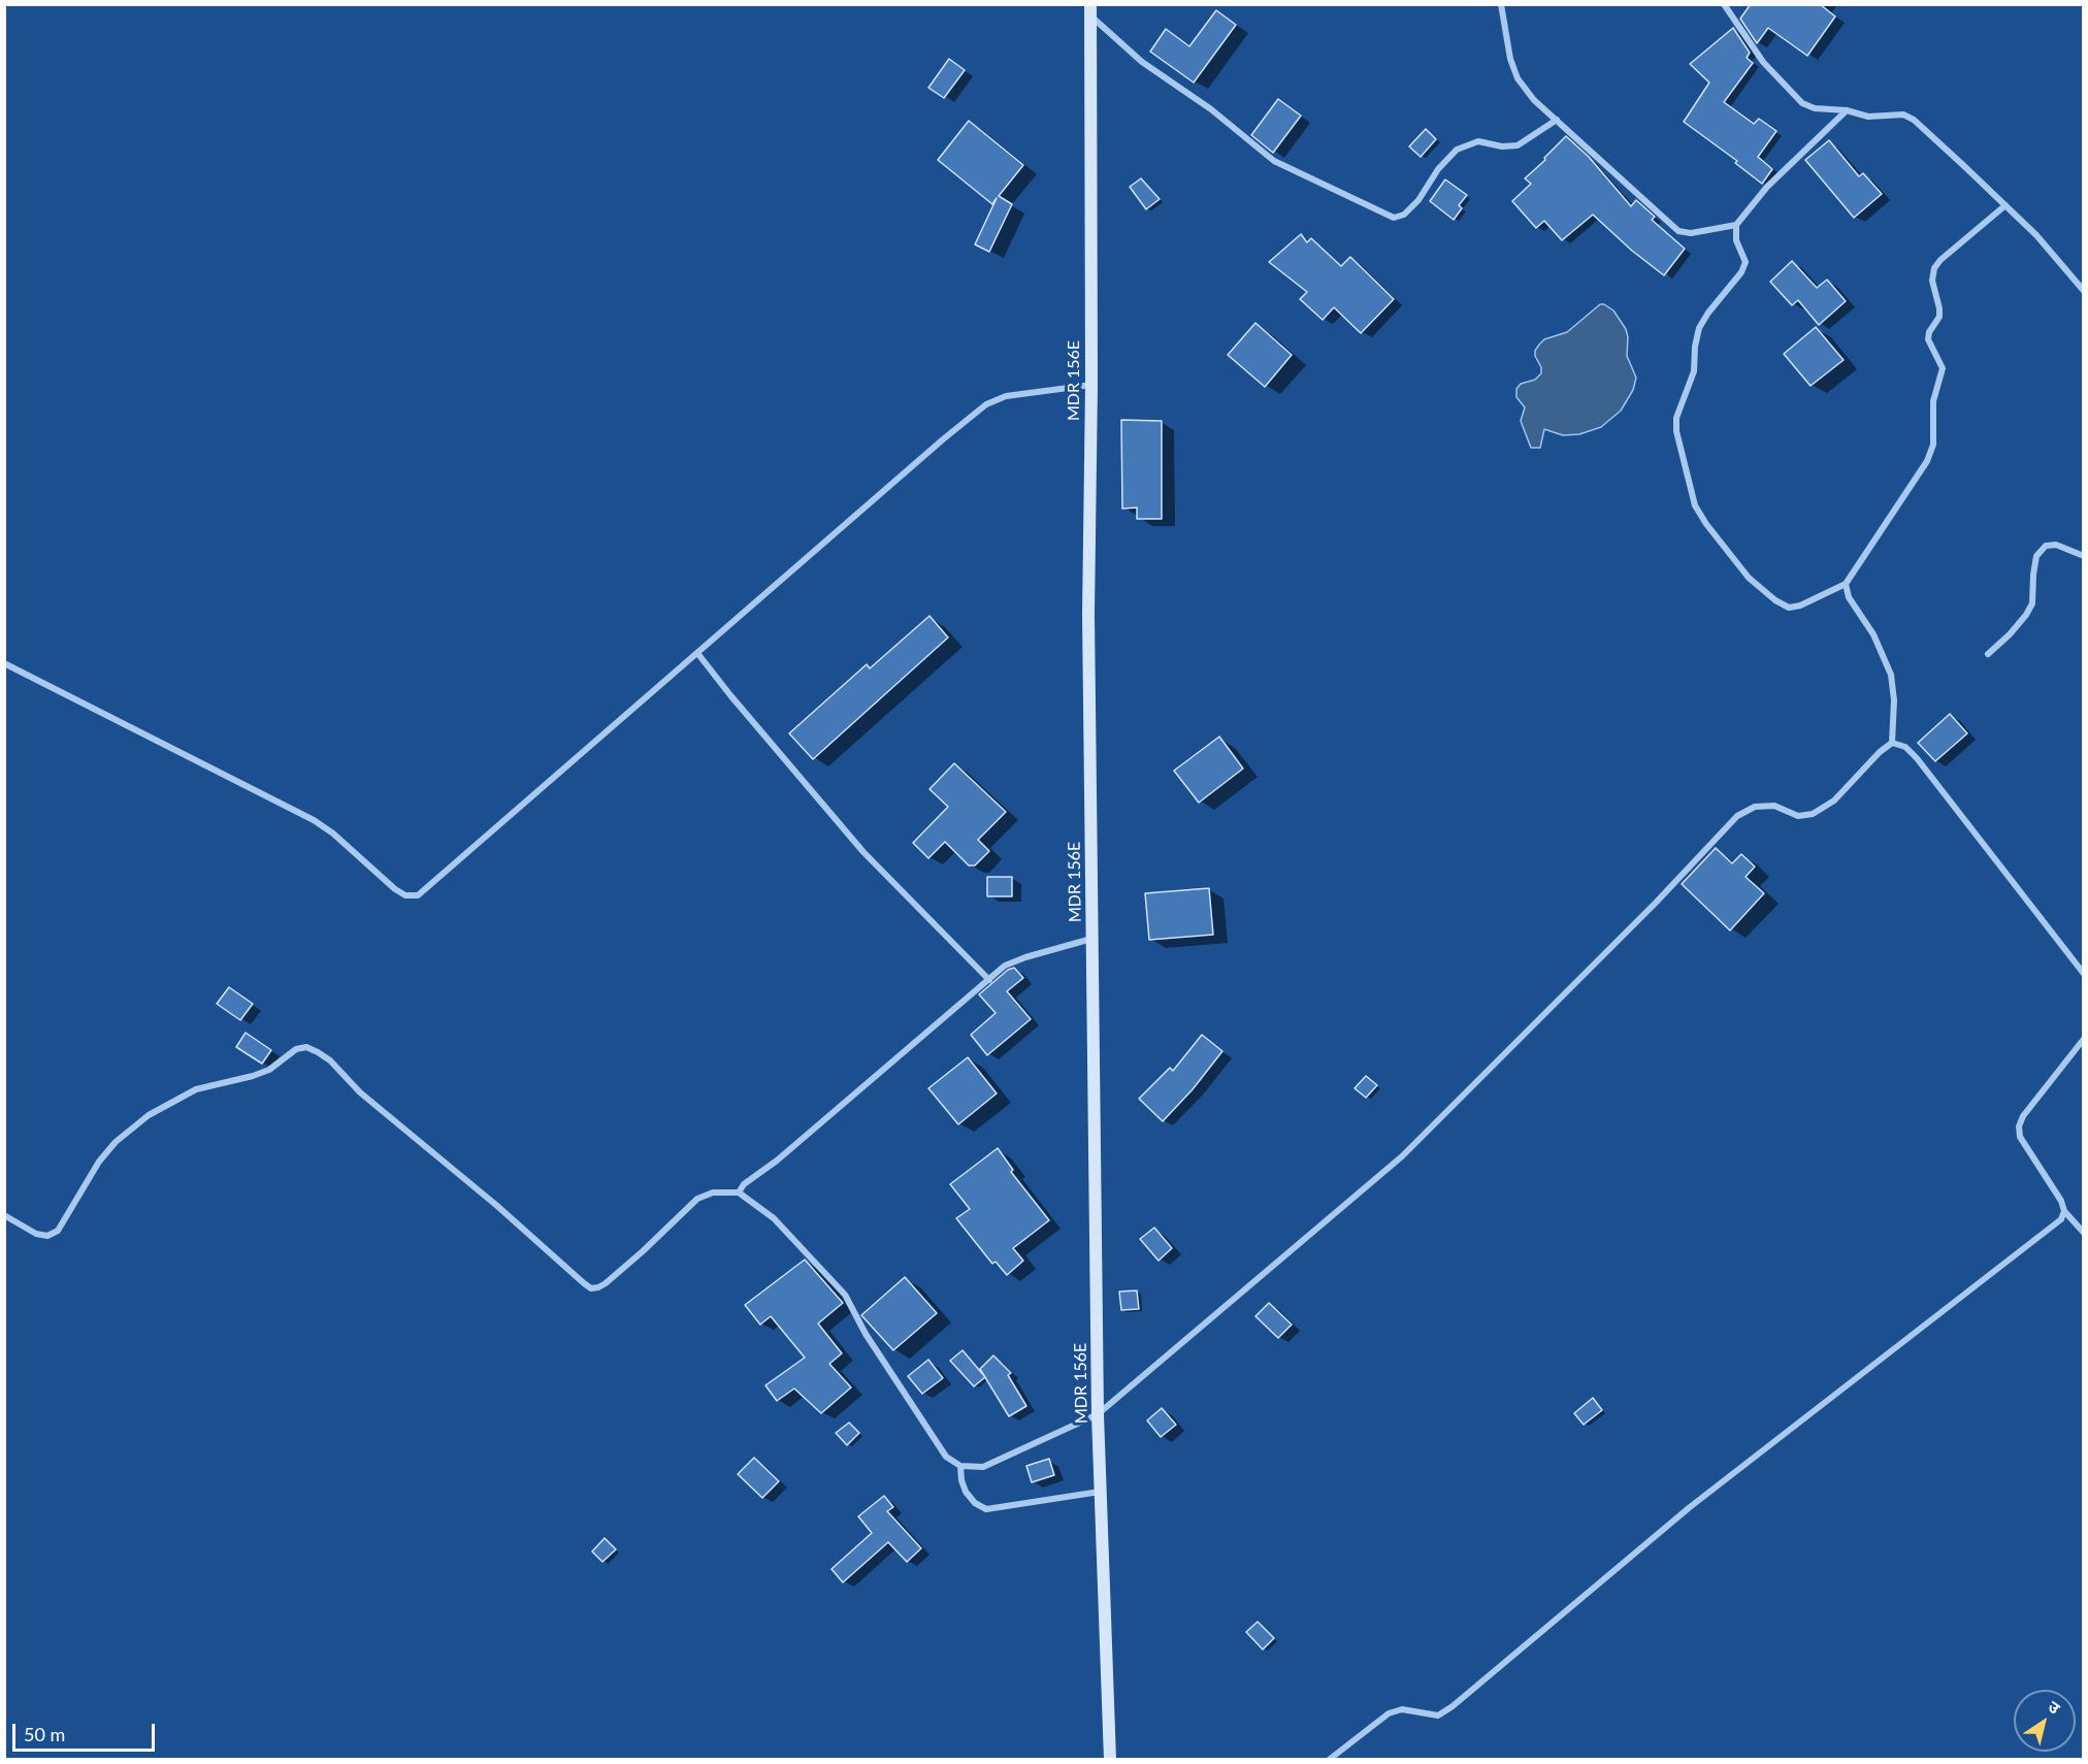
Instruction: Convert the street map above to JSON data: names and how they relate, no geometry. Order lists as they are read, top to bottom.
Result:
{
  "streets": {
    "main road": ["MDR 156E"]
  },
  "scale_bar": "50 m",
  "north": "top right"
}
